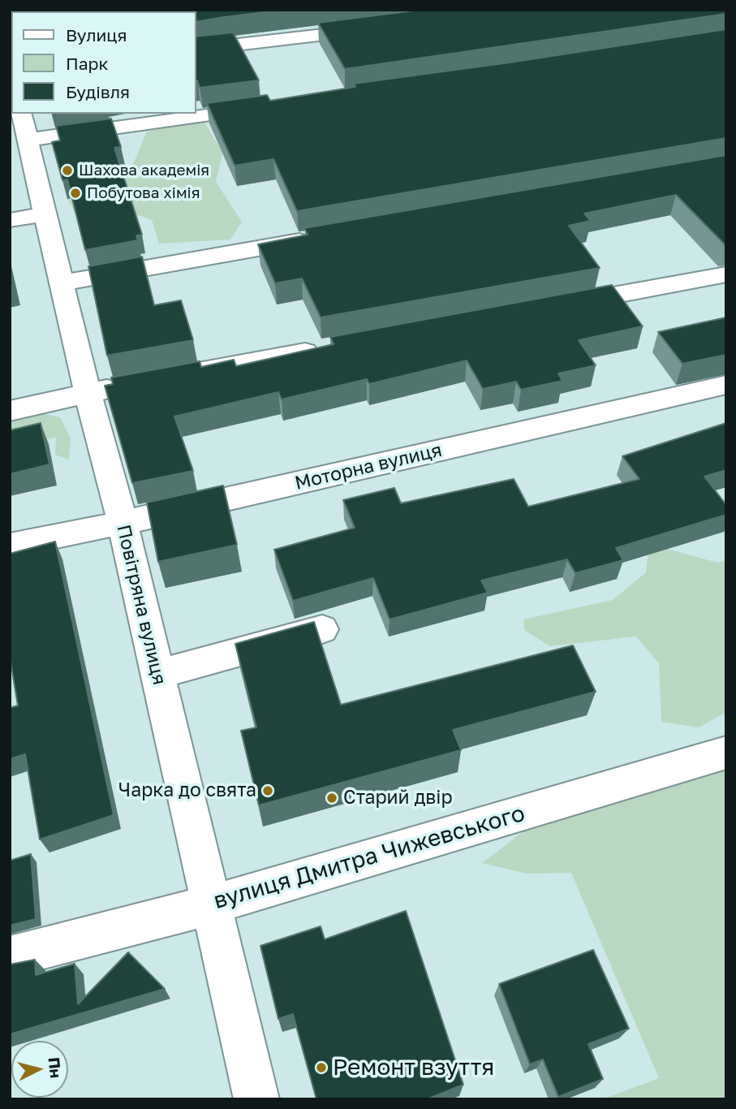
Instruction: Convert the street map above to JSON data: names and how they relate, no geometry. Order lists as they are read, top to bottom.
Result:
{
  "streets": {
    "street": ["Моторна вулиця", "Повітряна вулиця", "вулиця Дмитра Чижевського"]
  },
  "crossings": [
    ["Моторна вулиця", "Повітряна вулиця"],
    ["Повітряна вулиця", "вулиця Дмитра Чижевського"]
  ],
  "places": [
    "Шахова академія",
    "Побутова хімія",
    "Чарка до свята",
    "Старий двір",
    "Ремонт взуття"
  ],
  "legend": ["Вулиця", "Парк", "Будівля"],
  "north": "right"
}
